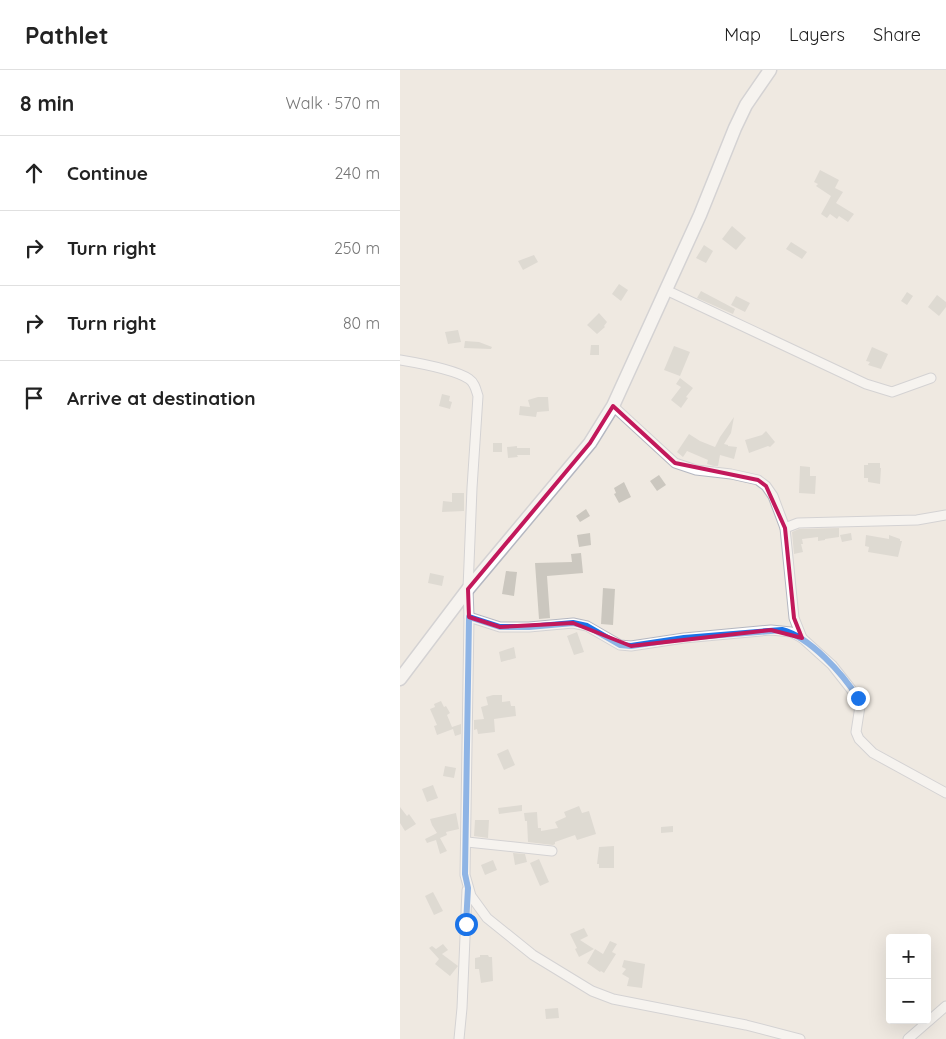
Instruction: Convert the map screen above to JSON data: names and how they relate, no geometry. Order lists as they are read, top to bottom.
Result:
{
  "page": {
    "header": "Pathlet",
    "nav": ["Map", "Layers", "Share"],
    "heading": ["8 min", "Walk · 570 m"],
    "list": [
      ["Continue", "240 m"],
      ["Turn right", "250 m"],
      ["Turn right", "80 m"],
      "Arrive at destination"
    ],
    "map_buttons": ["+", "−"]
  }
}
